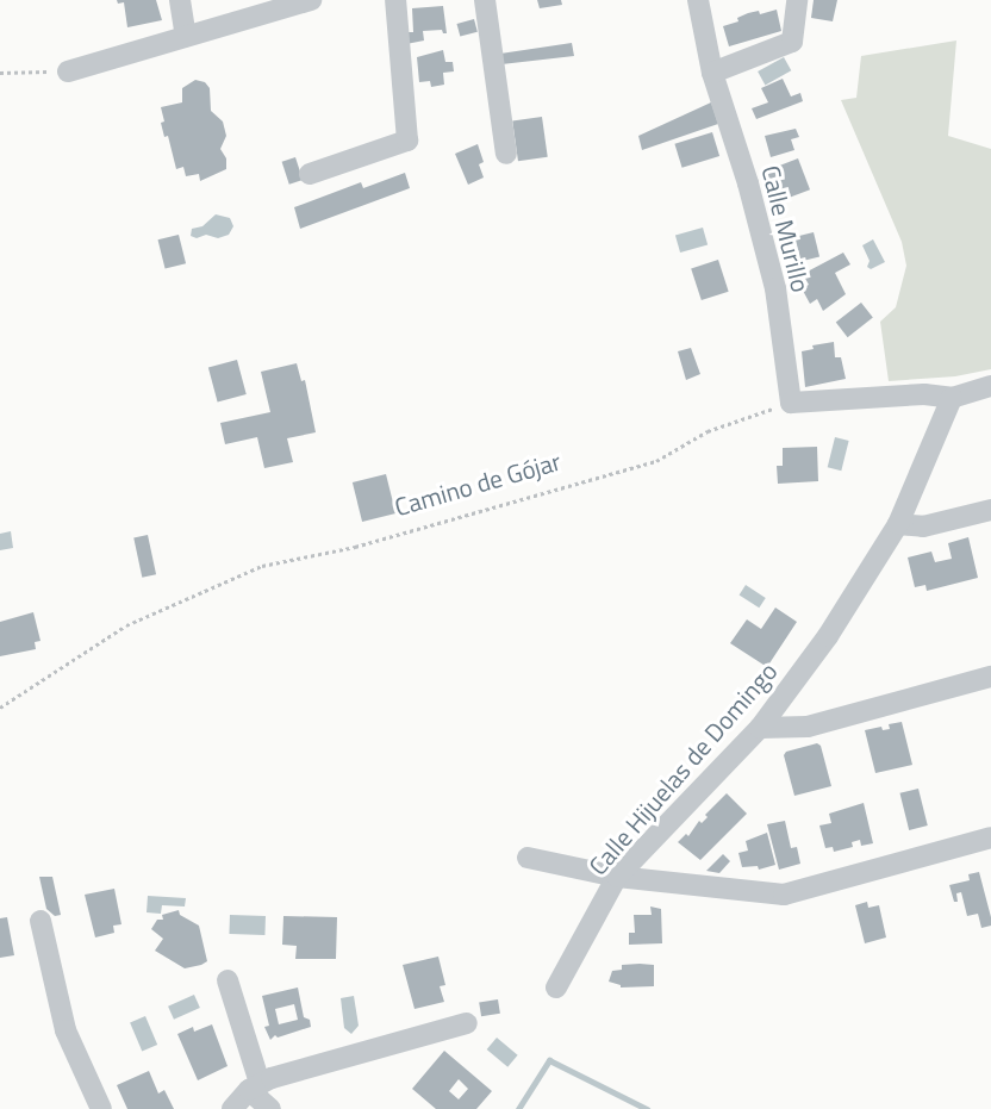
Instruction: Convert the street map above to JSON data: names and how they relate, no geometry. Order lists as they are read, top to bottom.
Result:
{
  "streets": {
    "street": ["Calle Murillo", "Calle Hijuelas de Domingo"],
    "path": ["Camino de Gójar"]
  },
  "crossings": [
    ["Calle Murillo", "Camino de Gójar"]
  ]
}
